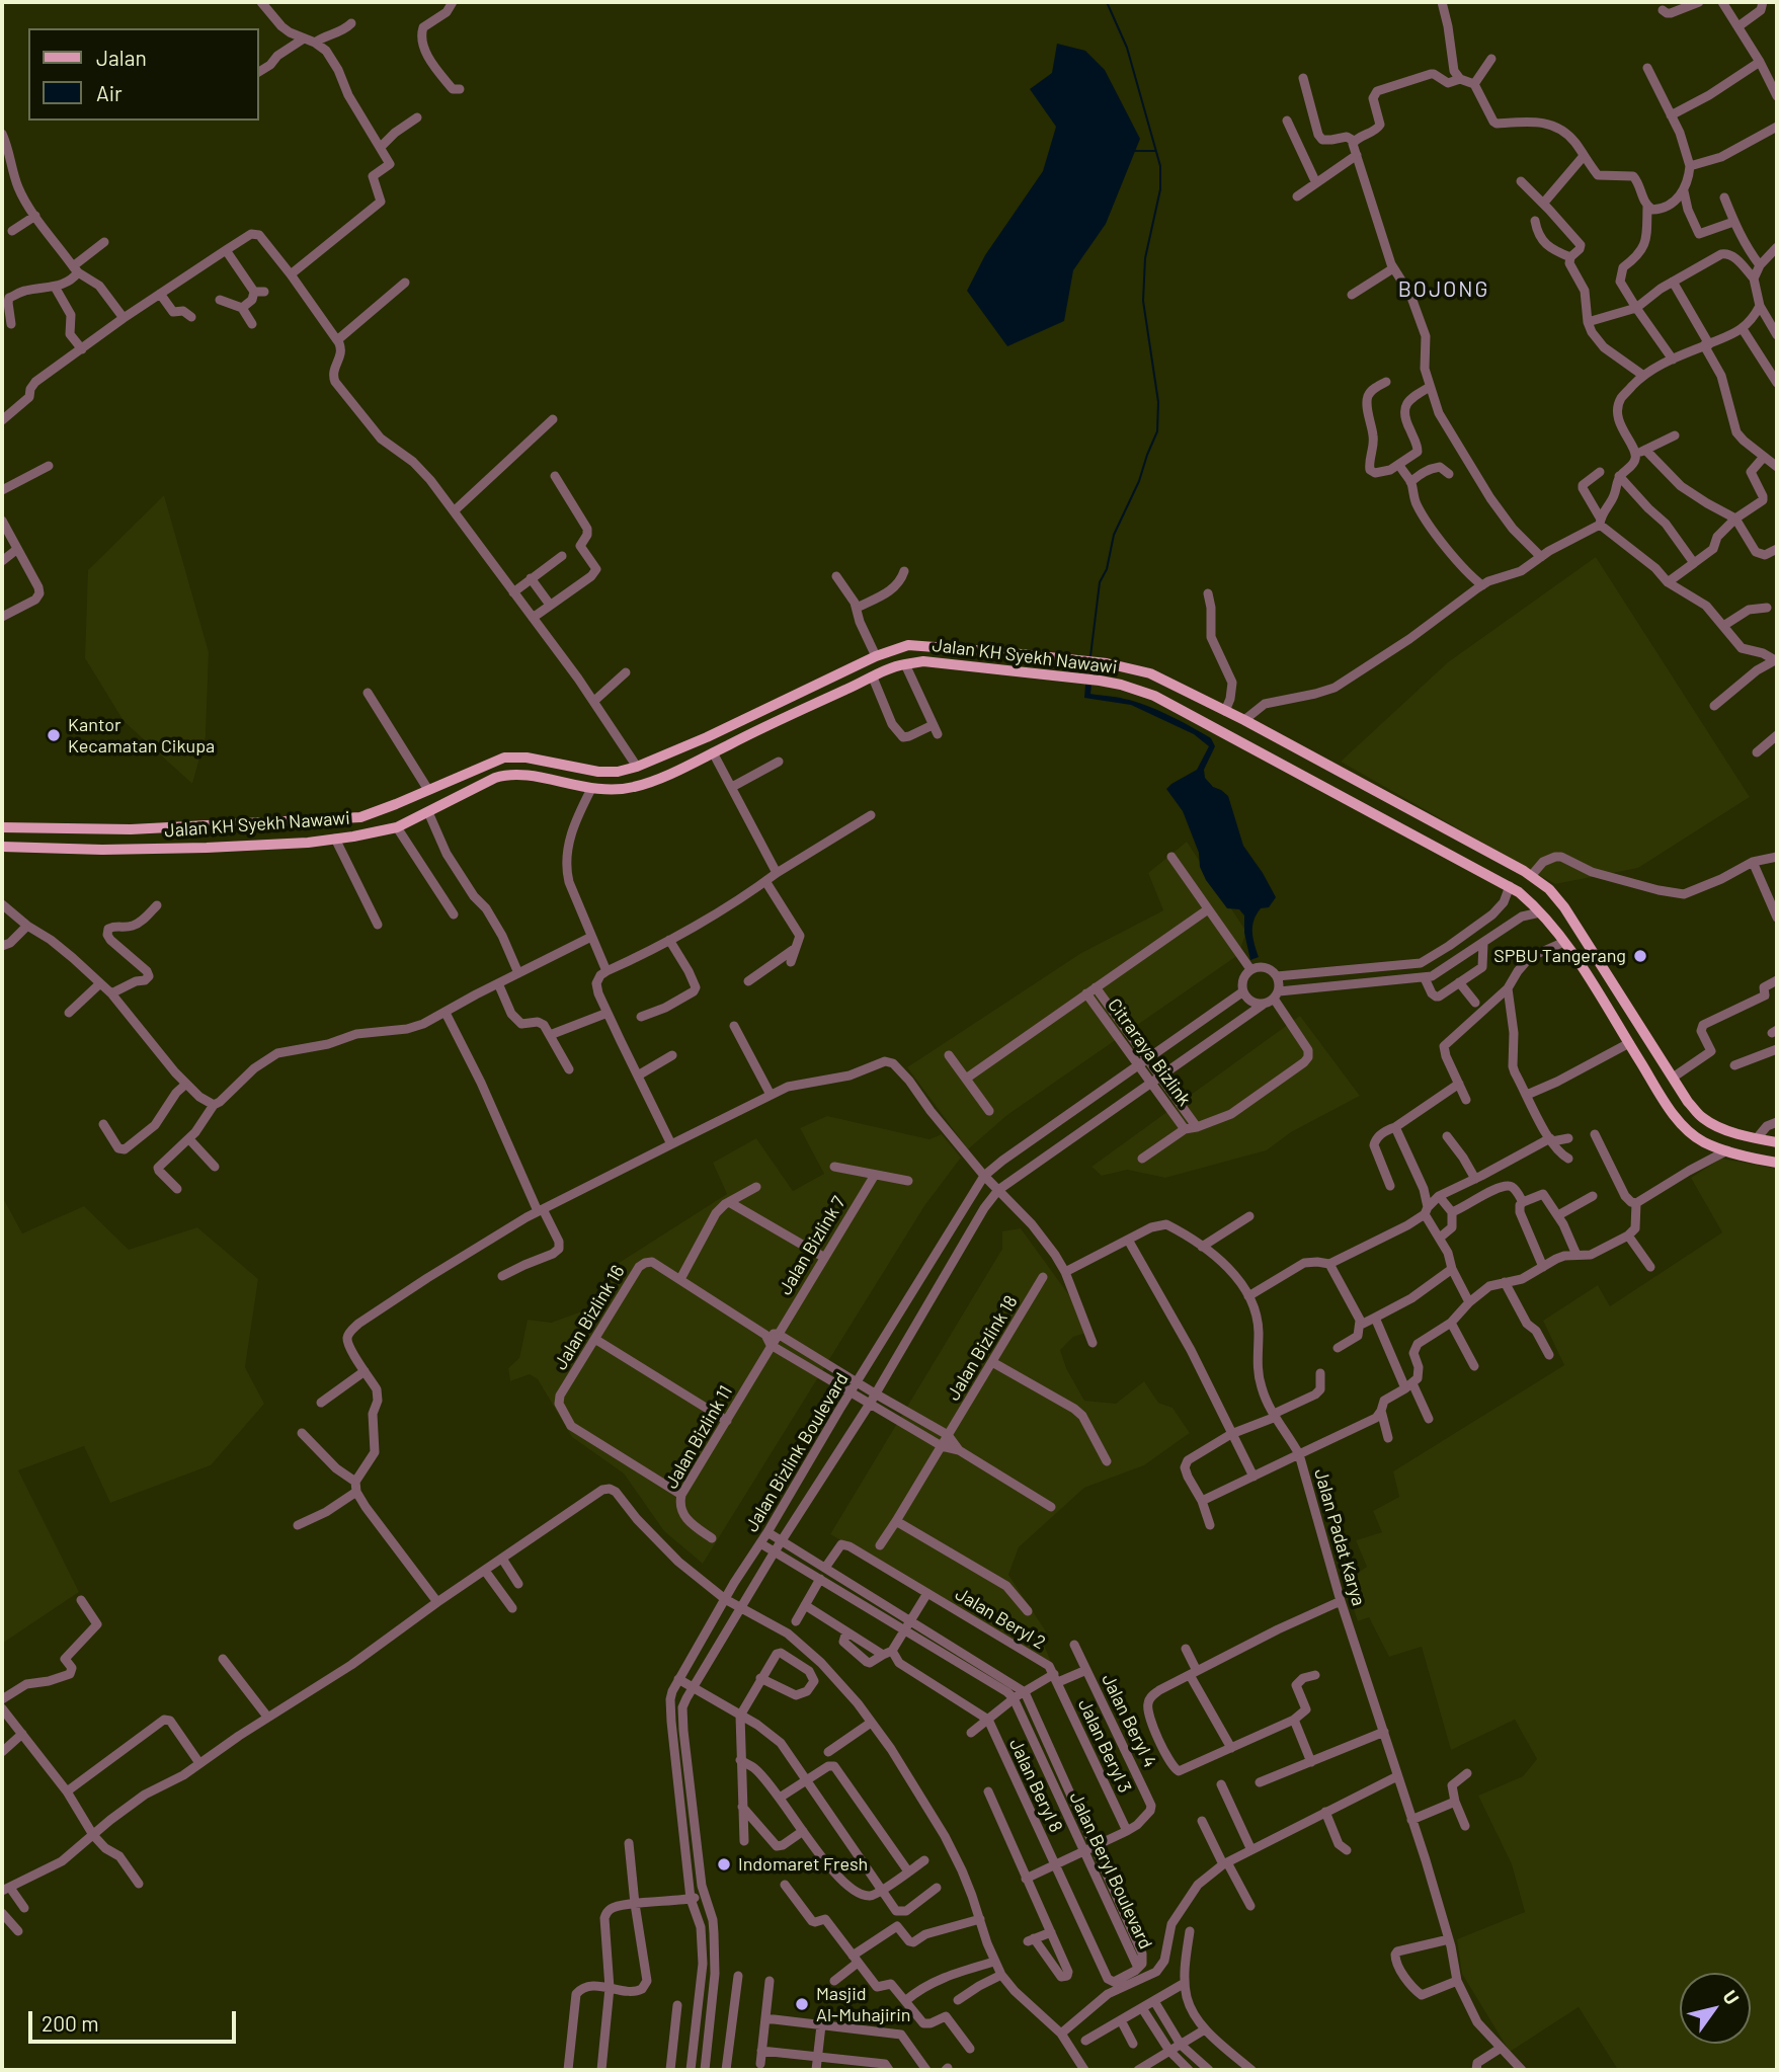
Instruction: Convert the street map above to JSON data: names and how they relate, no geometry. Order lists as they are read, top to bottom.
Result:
{
  "streets": {
    "main road": ["Jalan KH Syekh Nawawi"],
    "street": [
      "Citraraya Bizlink",
      "Jalan Bizlink 7",
      "Jalan Bizlink 16",
      "Jalan Bizlink 18",
      "Jalan Bizlink 11",
      "Jalan Bizlink Boulevard",
      "Jalan Padat Karya",
      "Jalan Beryl 2",
      "Jalan Beryl 4",
      "Jalan Beryl 3",
      "Jalan Beryl 8",
      "Jalan Beryl Boulevard"
    ]
  },
  "crossings": [
    ["Citraraya Bizlink", "Jalan Bizlink Boulevard"],
    ["Jalan Bizlink 7", "Jalan Bizlink 11"],
    ["Jalan Bizlink 16", "Jalan Bizlink 11"],
    ["Jalan Beryl 2", "Jalan Beryl 3"],
    ["Jalan Beryl 4", "Jalan Beryl 3"],
    ["Jalan Beryl 8", "Jalan Beryl Boulevard"]
  ],
  "districts": ["BOJONG"],
  "places": [
    "Kantor Kecamatan Cikupa",
    "SPBU Tangerang",
    "Indomaret Fresh",
    "Masjid Al-Muhajirin"
  ],
  "legend": ["Jalan", "Air"],
  "scale_bar": "200 m",
  "north": "top right"
}
